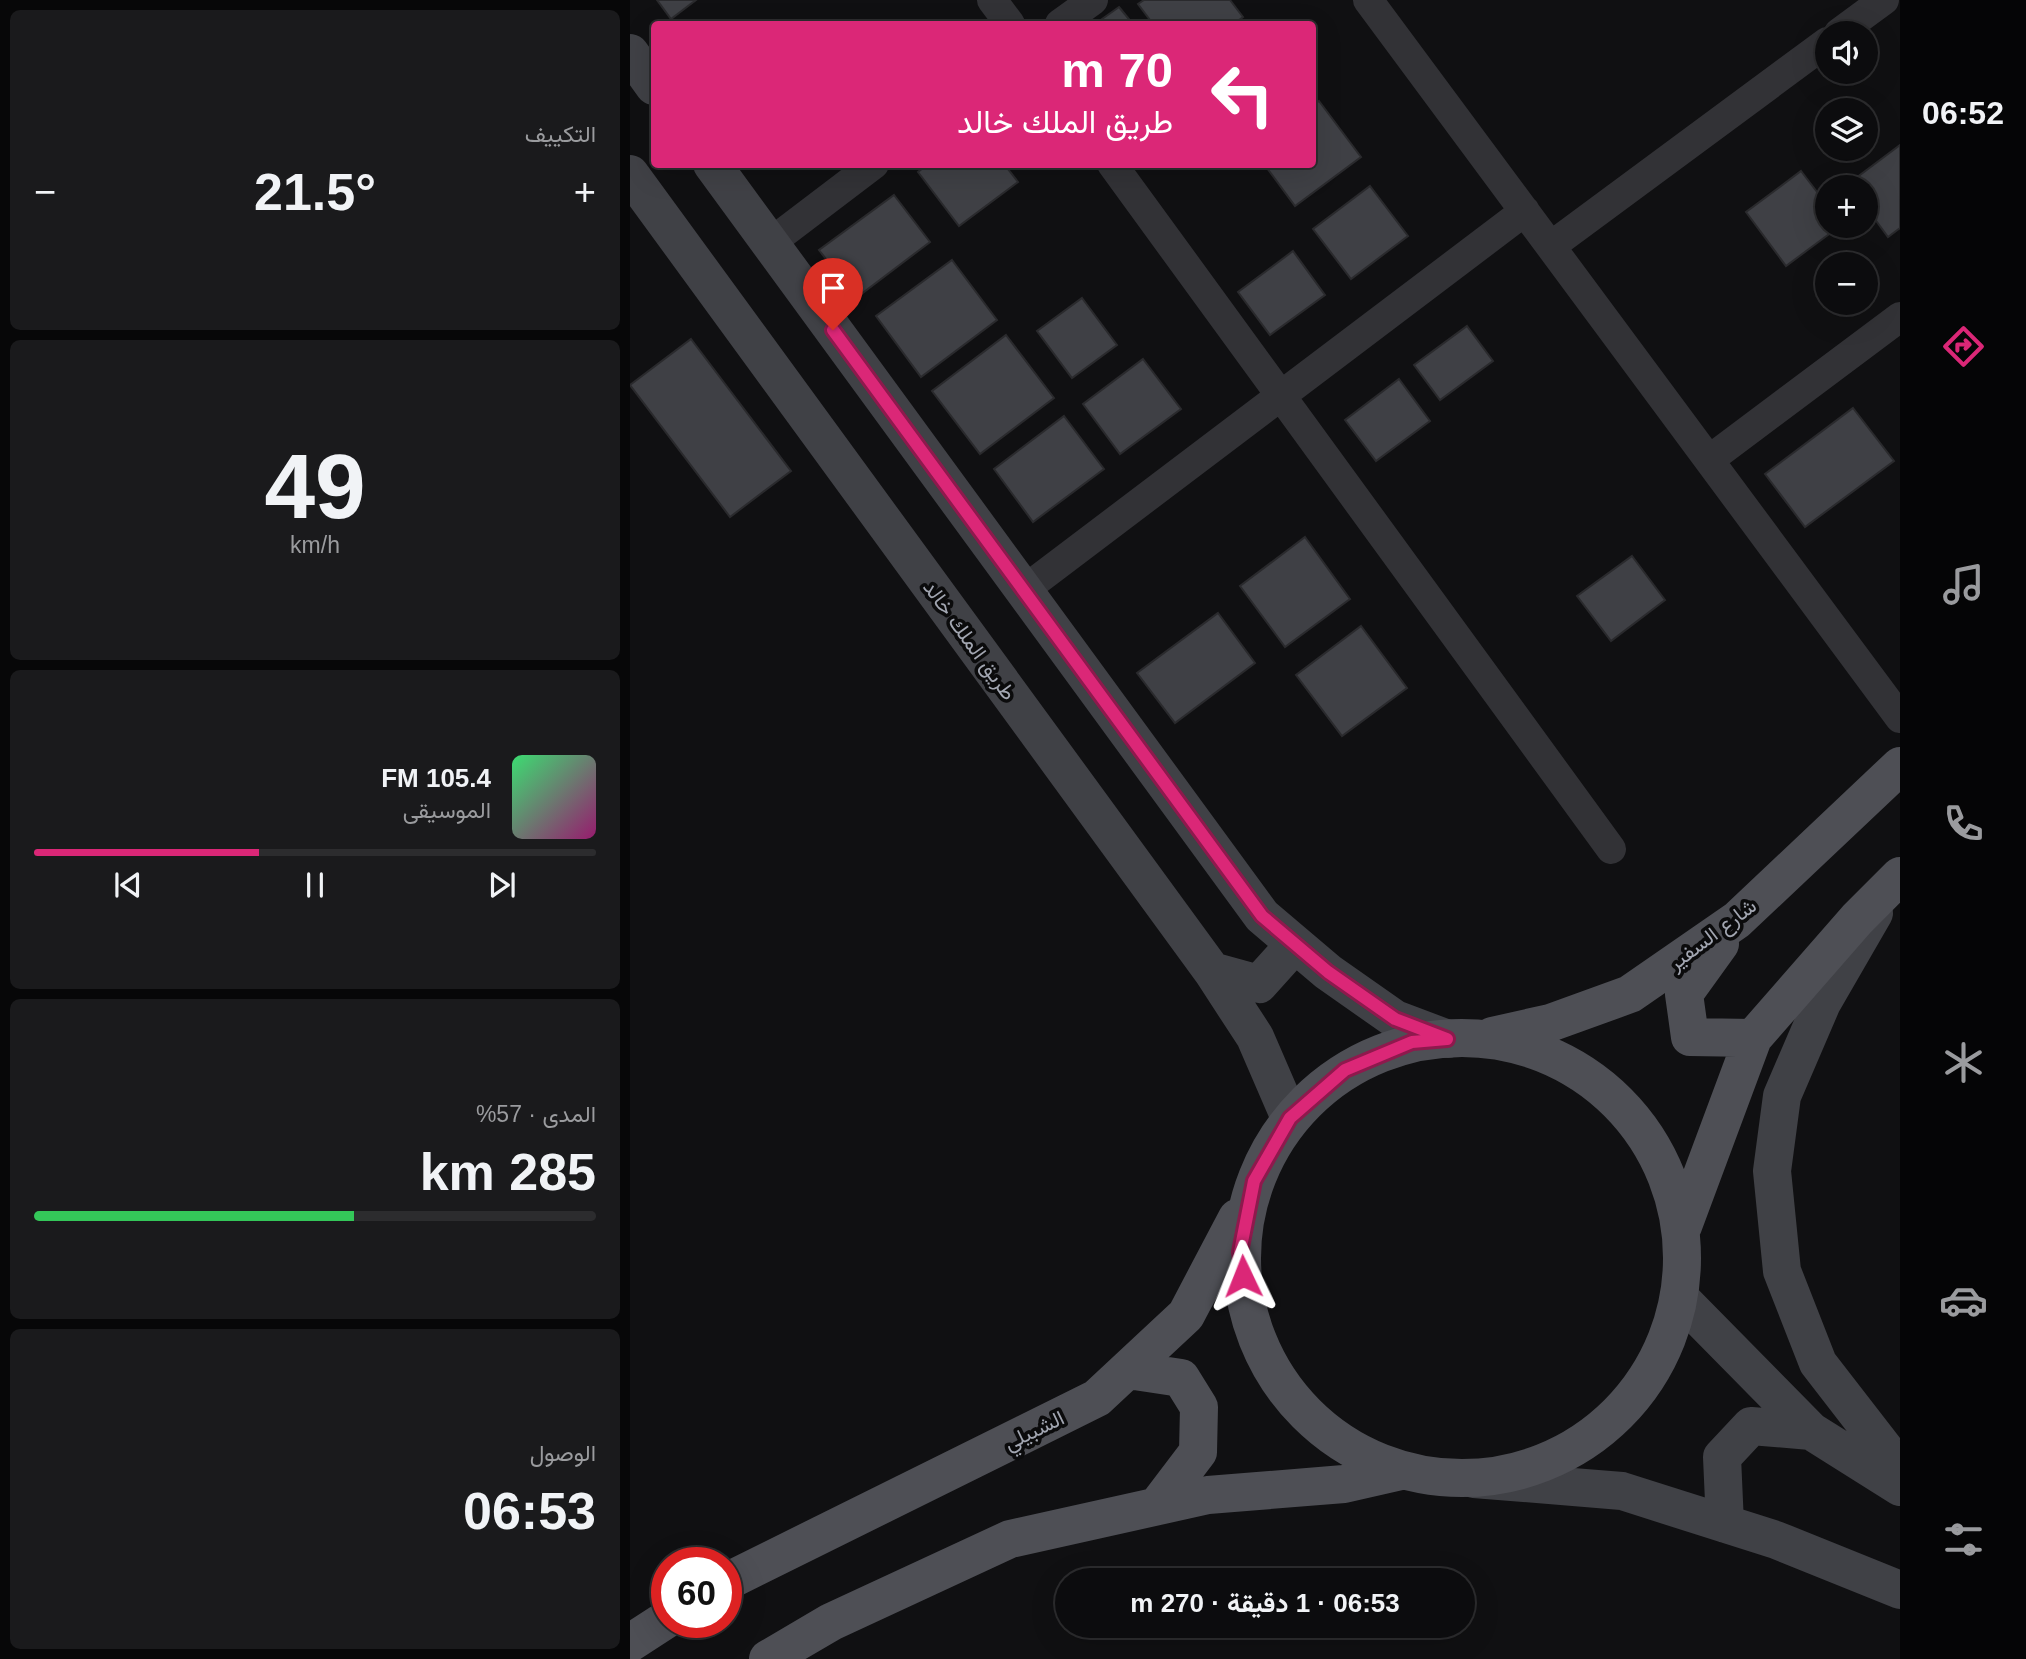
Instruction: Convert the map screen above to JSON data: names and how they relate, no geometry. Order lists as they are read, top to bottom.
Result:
{
  "streets": {
    "main road": ["شارع السفير", "الشبيلي"],
    "street": ["طريق الملك خالد"]
  },
  "page": {
    "tabs": "06:52",
    "tile": [
      "التكييف",
      ["49", "km/h"],
      ["المدى · 57%", "285 km"],
      ["الوصول", "06:53"]
    ],
    "map_buttons": ["+", "−"],
    "turn": ["70 m", "طريق الملك خالد"],
    "heat": ["−", "21.5°", "+"],
    "song": ["105.4 FM", "الموسيقى"],
    "limit": "60",
    "trip": "06:53 · 1 دقيقة · 270 m"
  }
}
